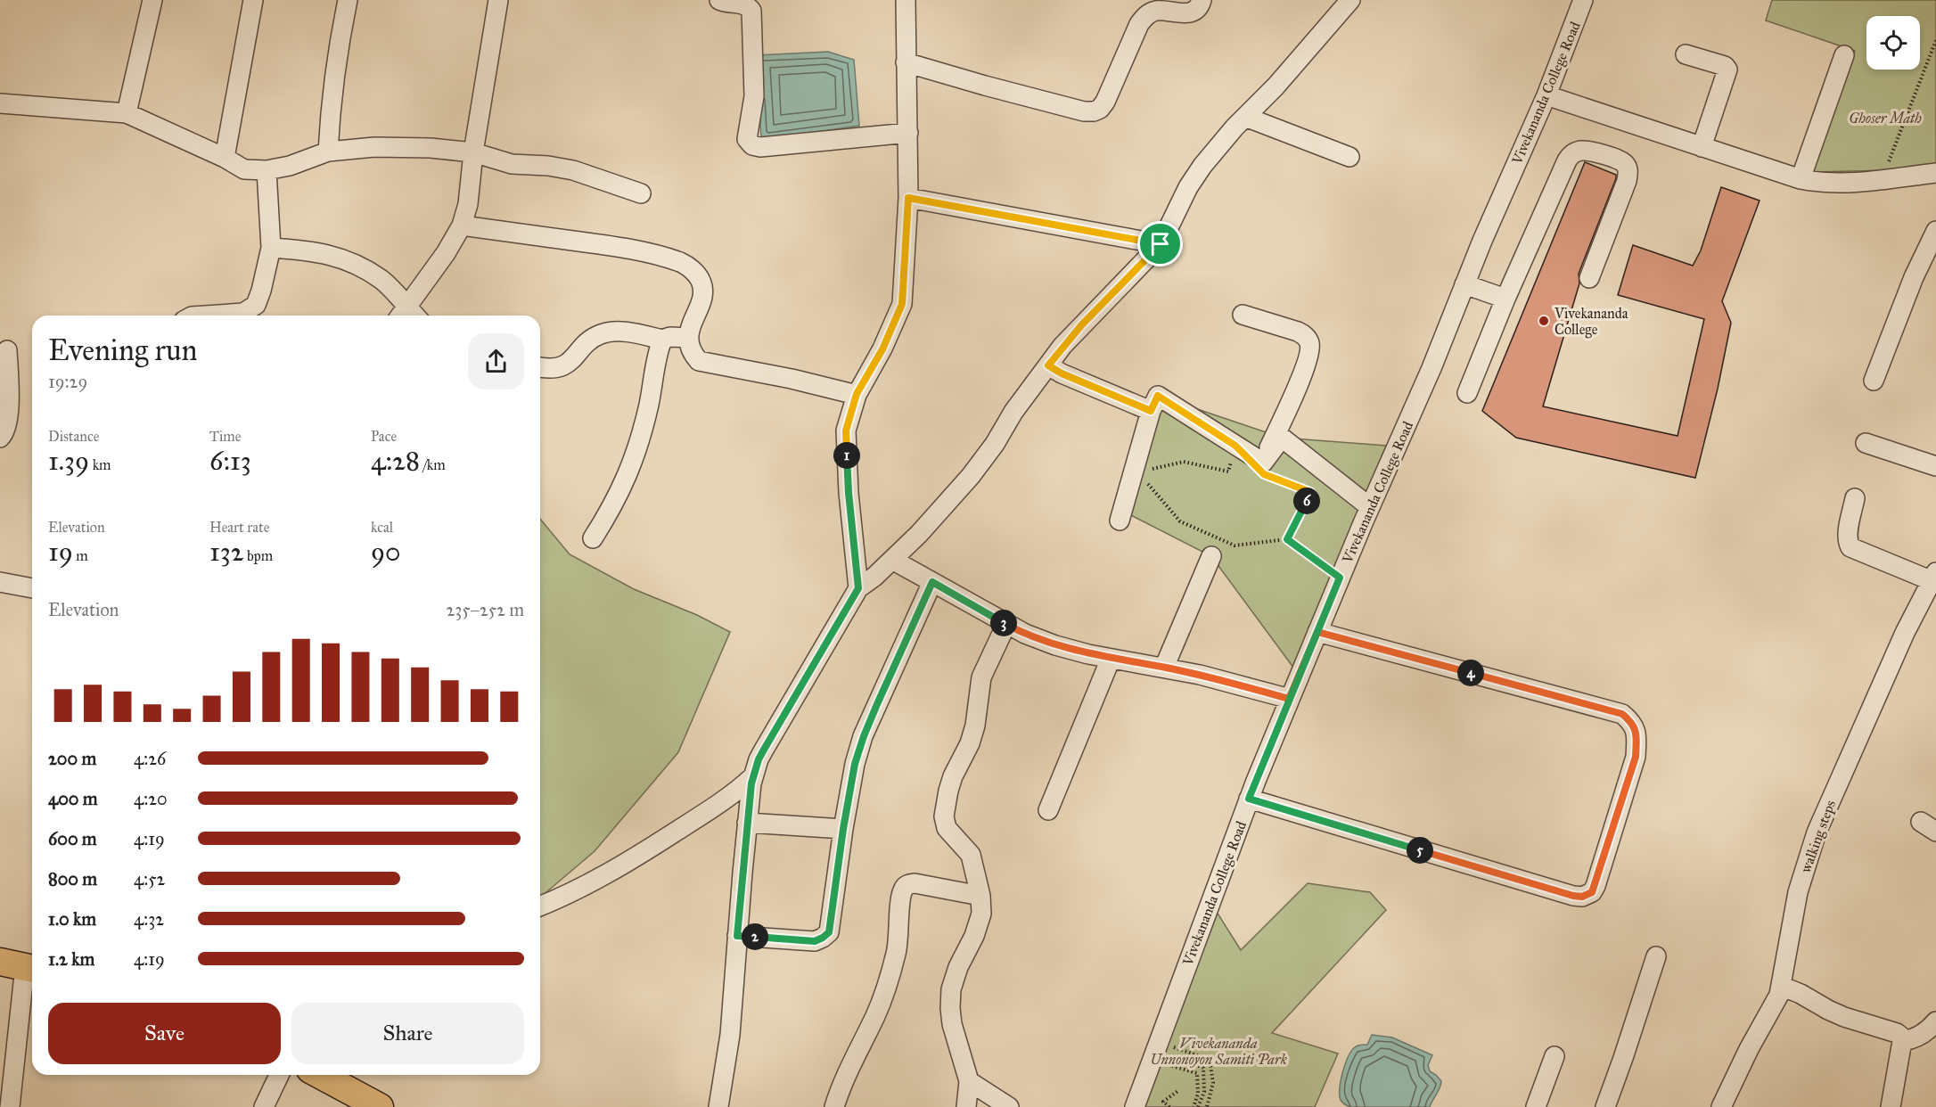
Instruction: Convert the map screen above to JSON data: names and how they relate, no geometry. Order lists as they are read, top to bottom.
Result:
{
  "streets": {
    "street": ["Vivekananda College Road", "walking steps"]
  },
  "parks": ["Ghoser Math", "Vivekananda Unnonoyon Samiti Park"],
  "places": ["Vivekananda College"],
  "page": {
    "heading": ["Evening run", "19:29"],
    "stats": [
      ["Distance", "1.39 km"],
      ["Time", "6:13"],
      ["Pace", "4:28 /km"],
      ["Elevation", "19 m"],
      ["Heart rate", "132 bpm"],
      ["kcal", "90"]
    ],
    "pins": [
      "1",
      "6",
      "3",
      "4",
      "5",
      "2"
    ],
    "chart": ["Elevation", "235–252 m"],
    "list": [
      {
        "name": "200 m",
        "note": "4:26"
      },
      {
        "name": "400 m",
        "note": "4:20"
      },
      {
        "name": "600 m",
        "note": "4:19"
      },
      {
        "name": "800 m",
        "note": "4:52"
      },
      {
        "name": "1.0 km",
        "note": "4:32"
      },
      {
        "name": "1.2 km",
        "note": "4:19"
      }
    ],
    "buttons": ["Save", "Share"]
  }
}
